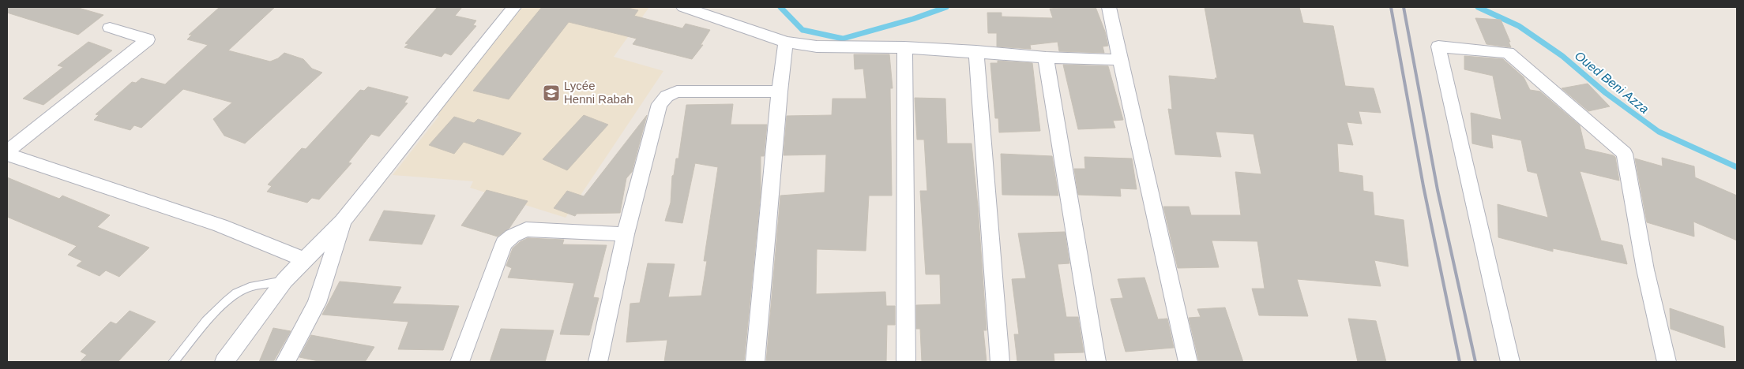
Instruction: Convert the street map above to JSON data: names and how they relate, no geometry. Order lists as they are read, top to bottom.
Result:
{
  "water": ["Oued Beni Azza"],
  "places": {
    "school or university": ["Lycée Henni Rabah"]
  }
}
